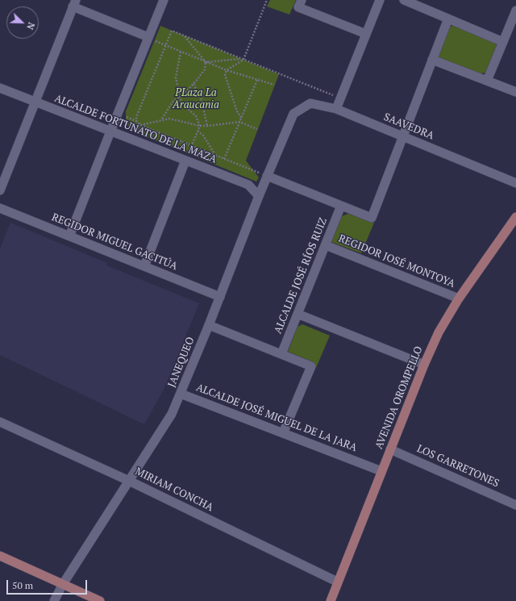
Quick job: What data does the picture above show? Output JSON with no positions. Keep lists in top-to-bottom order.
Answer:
{
  "streets": {
    "main road": ["AVENIDA OROMPELLO"],
    "street": [
      "SAAVEDRA",
      "ALCALDE FORTUNATO DE LA MAZA",
      "REGIDOR MIGUEL GACITÚA",
      "REGIDOR JOSÉ MONTOYA",
      "ALCALDE JOSÉ RÍOS RUIZ",
      "JANEQUEO",
      "ALCALDE JOSÉ MIGUEL DE LA JARA",
      "LOS GARRETONES",
      "MIRIAM CONCHA"
    ]
  },
  "crossings": [
    ["SAAVEDRA", "JANEQUEO"],
    ["ALCALDE FORTUNATO DE LA MAZA", "JANEQUEO"],
    ["REGIDOR MIGUEL GACITÚA", "JANEQUEO"],
    ["REGIDOR JOSÉ MONTOYA", "ALCALDE JOSÉ RÍOS RUIZ"],
    ["REGIDOR JOSÉ MONTOYA", "AVENIDA OROMPELLO"],
    ["JANEQUEO", "ALCALDE JOSÉ MIGUEL DE LA JARA"],
    ["JANEQUEO", "MIRIAM CONCHA"],
    ["AVENIDA OROMPELLO", "ALCALDE JOSÉ MIGUEL DE LA JARA"],
    ["AVENIDA OROMPELLO", "LOS GARRETONES"],
    ["AVENIDA OROMPELLO", "MIRIAM CONCHA"]
  ],
  "parks": ["PLaza La Araucania"],
  "scale_bar": "50 m",
  "north": "bottom right"
}
